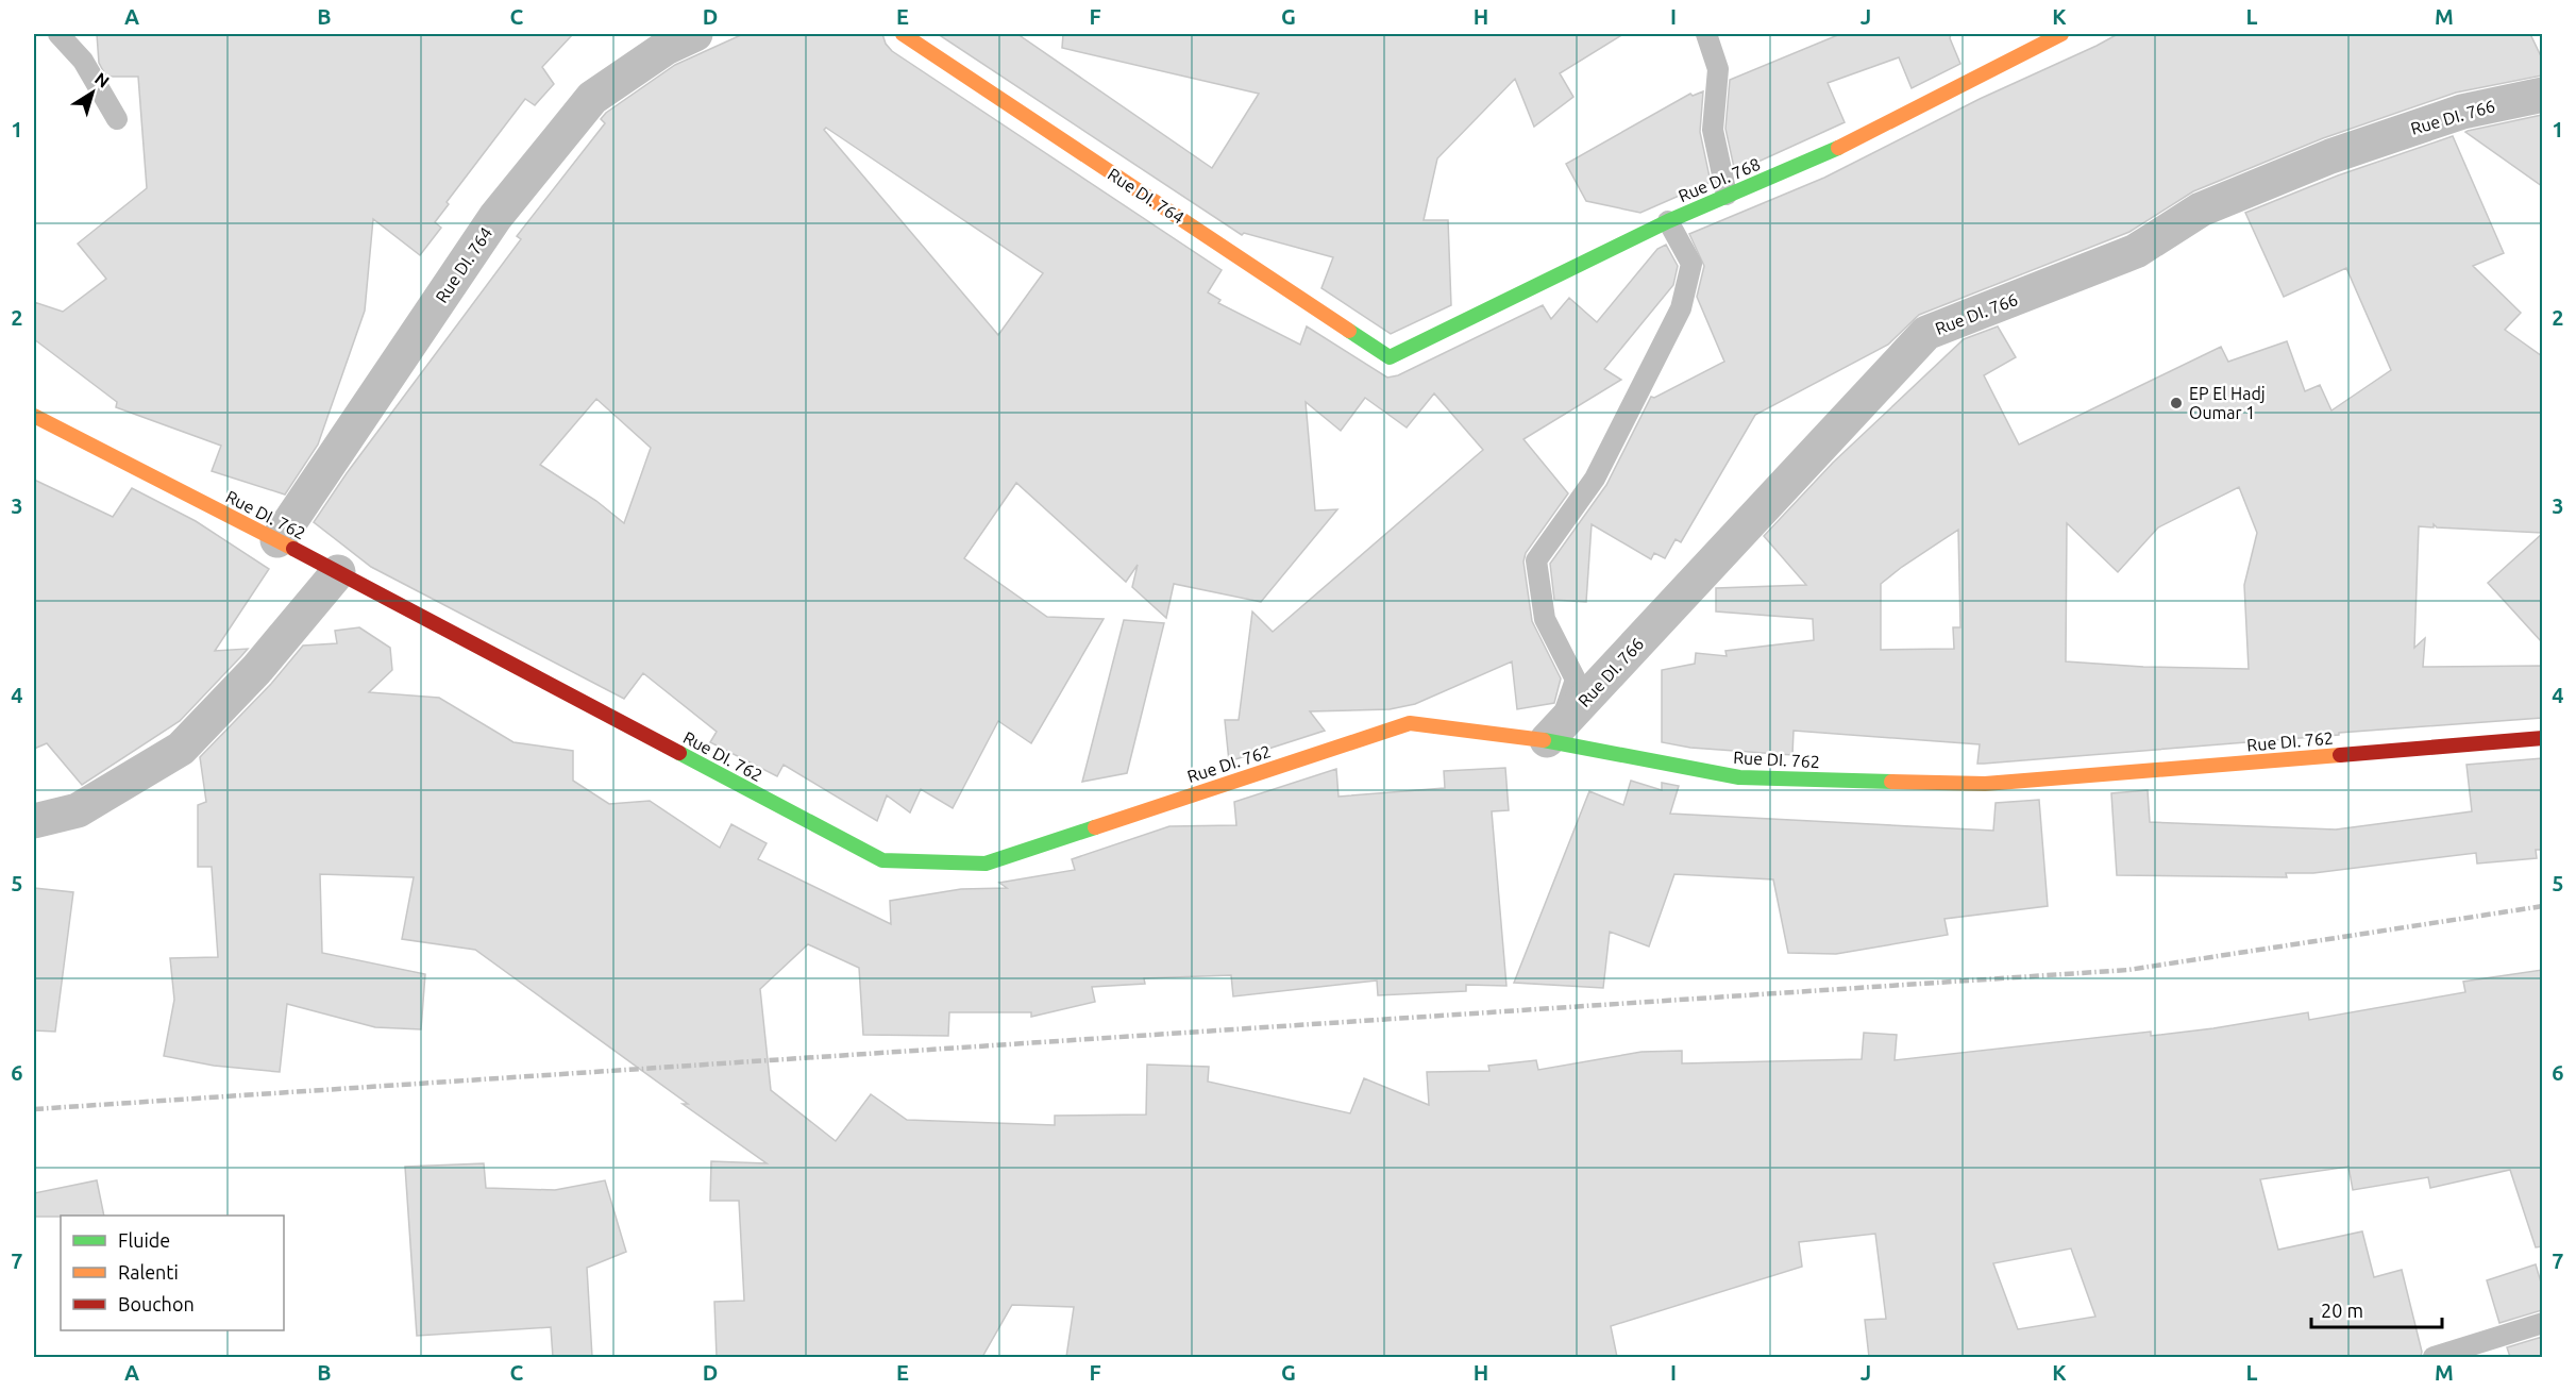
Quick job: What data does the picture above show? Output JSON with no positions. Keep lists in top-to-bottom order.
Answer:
{
  "streets": {
    "street": [
      "Rue DI. 766",
      "Rue DI. 768",
      "Rue DI. 764",
      "Rue DI. 762"
    ]
  },
  "crossings": [
    ["Rue DI. 766", "Rue DI. 762"],
    ["Rue DI. 768", "Rue DI. 764"],
    ["Rue DI. 764", "Rue DI. 762"]
  ],
  "places": ["EP El Hadj Oumar 1"],
  "legend": ["Fluide", "Ralenti", "Bouchon"],
  "scale_bar": "20 m",
  "north": "top right",
  "grid": {
    "columns": [
      "A",
      "B",
      "C",
      "D",
      "E",
      "F",
      "G",
      "H",
      "I",
      "J",
      "K",
      "L",
      "M"
    ],
    "rows": [
      "1",
      "2",
      "3",
      "4",
      "5",
      "6",
      "7"
    ]
  }
}
